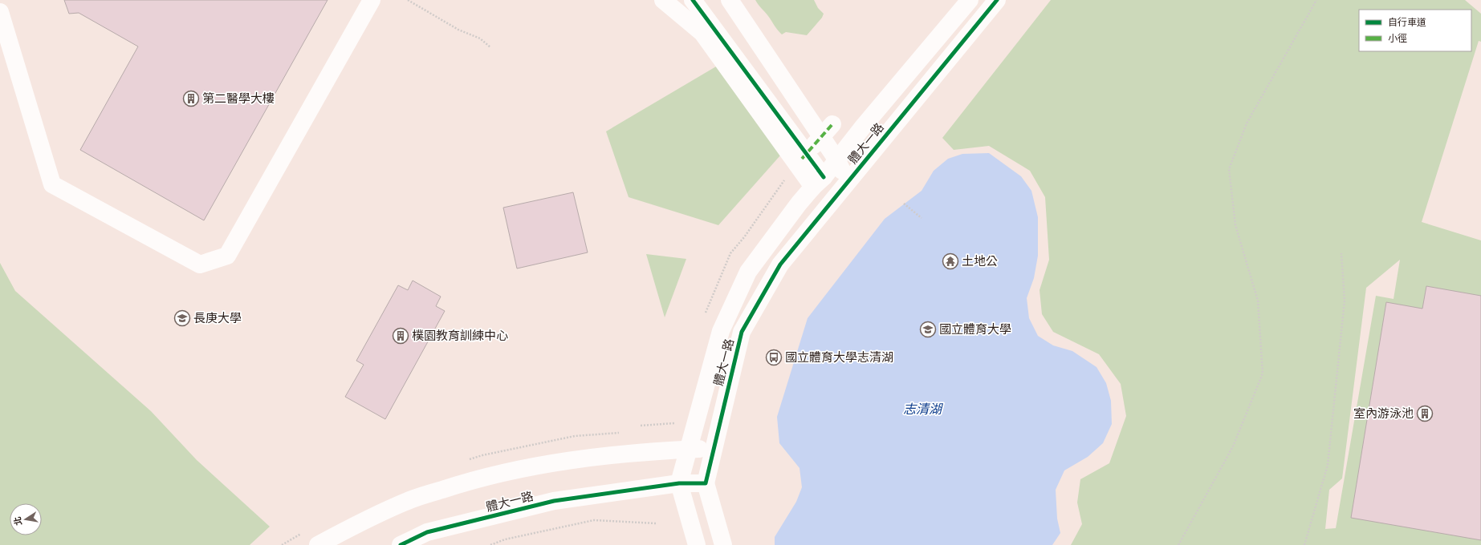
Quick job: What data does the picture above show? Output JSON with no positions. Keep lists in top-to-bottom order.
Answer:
{
  "streets": {
    "street": ["體大一路"]
  },
  "water": ["志清湖"],
  "places": {
    "building": ["第二醫學大樓", "樸園教育訓練中心", "室內游泳池"],
    "temple": ["土地公"],
    "school or university": ["長庚大學", "國立體育大學"],
    "bus stop": ["國立體育大學志清湖"]
  },
  "legend": ["自行車道", "小徑"],
  "north": "left"
}
